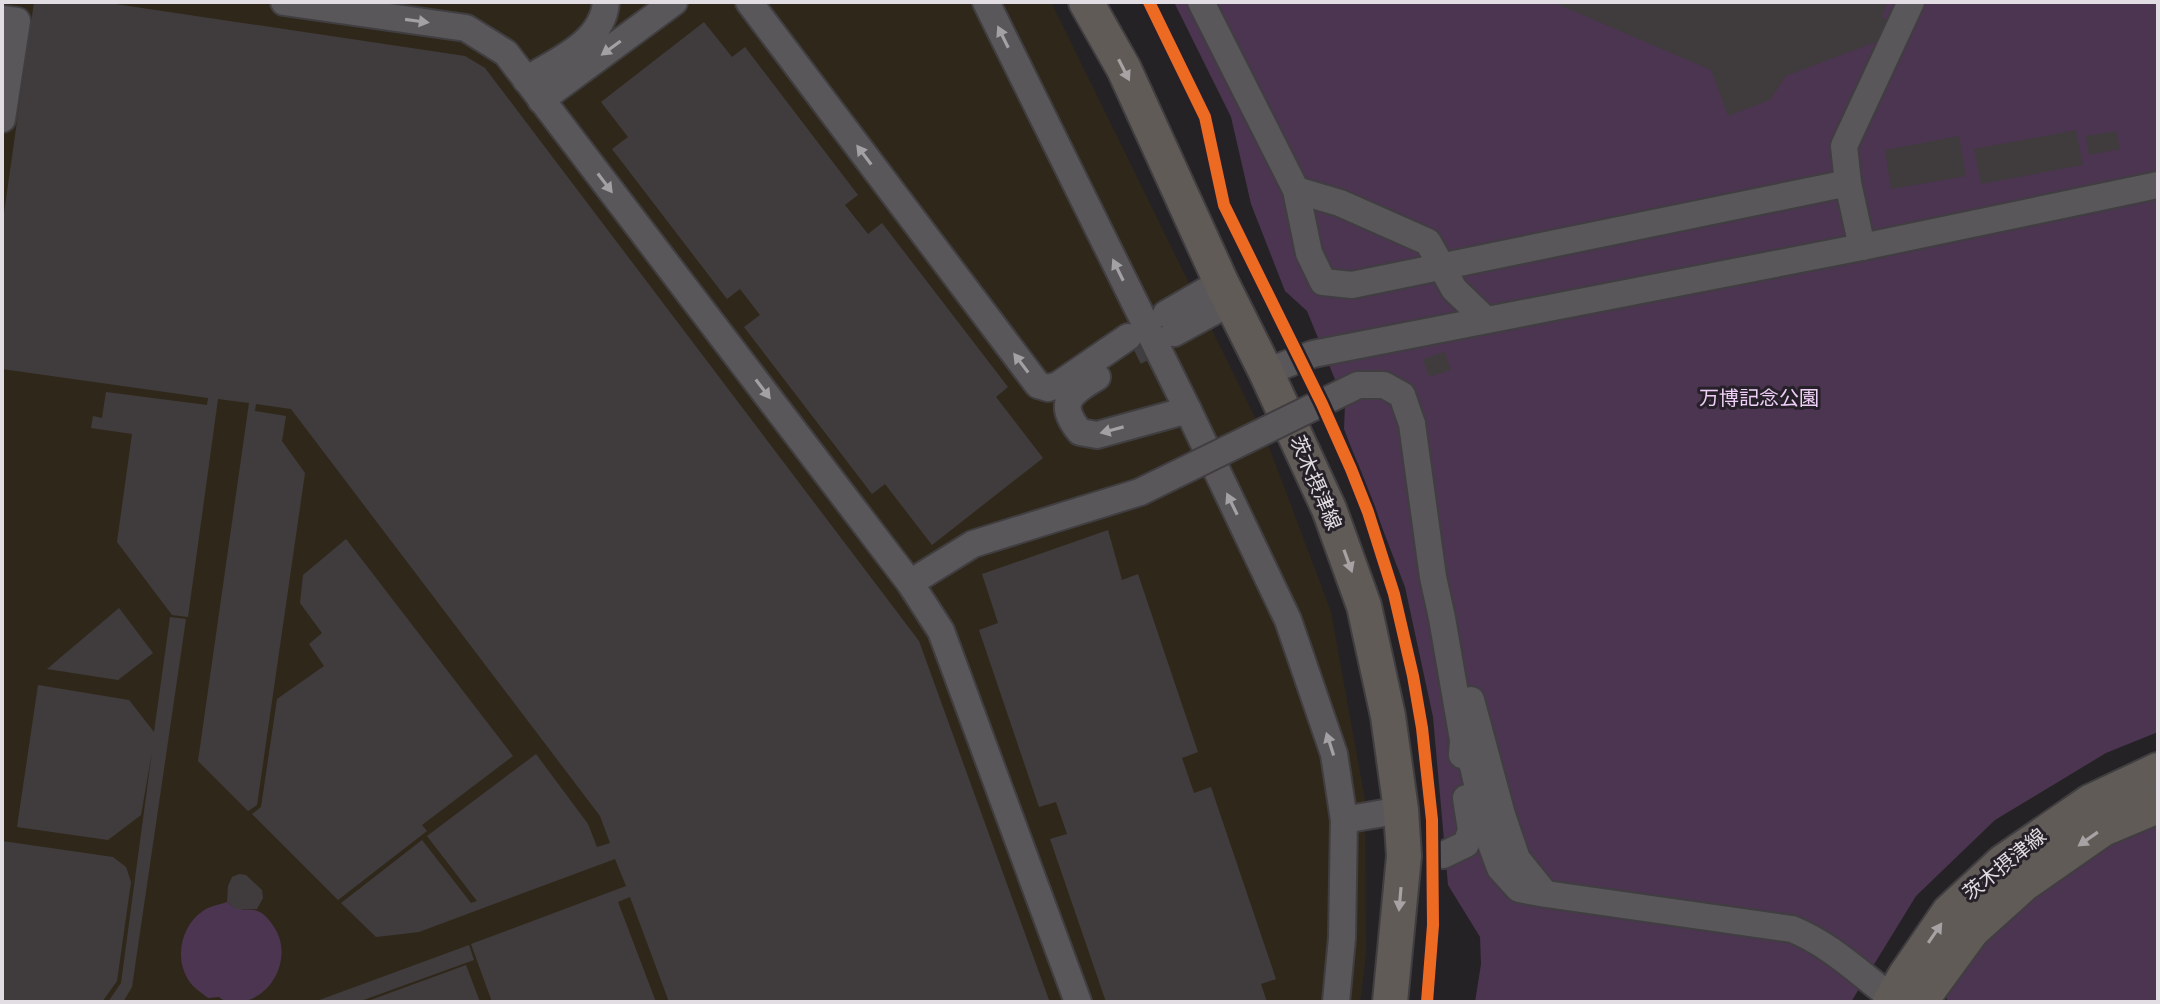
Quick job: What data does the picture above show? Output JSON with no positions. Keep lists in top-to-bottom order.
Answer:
{
  "streets": {
    "main road": ["茨木摂津線"]
  },
  "parks": ["万博記念公園"]
}
